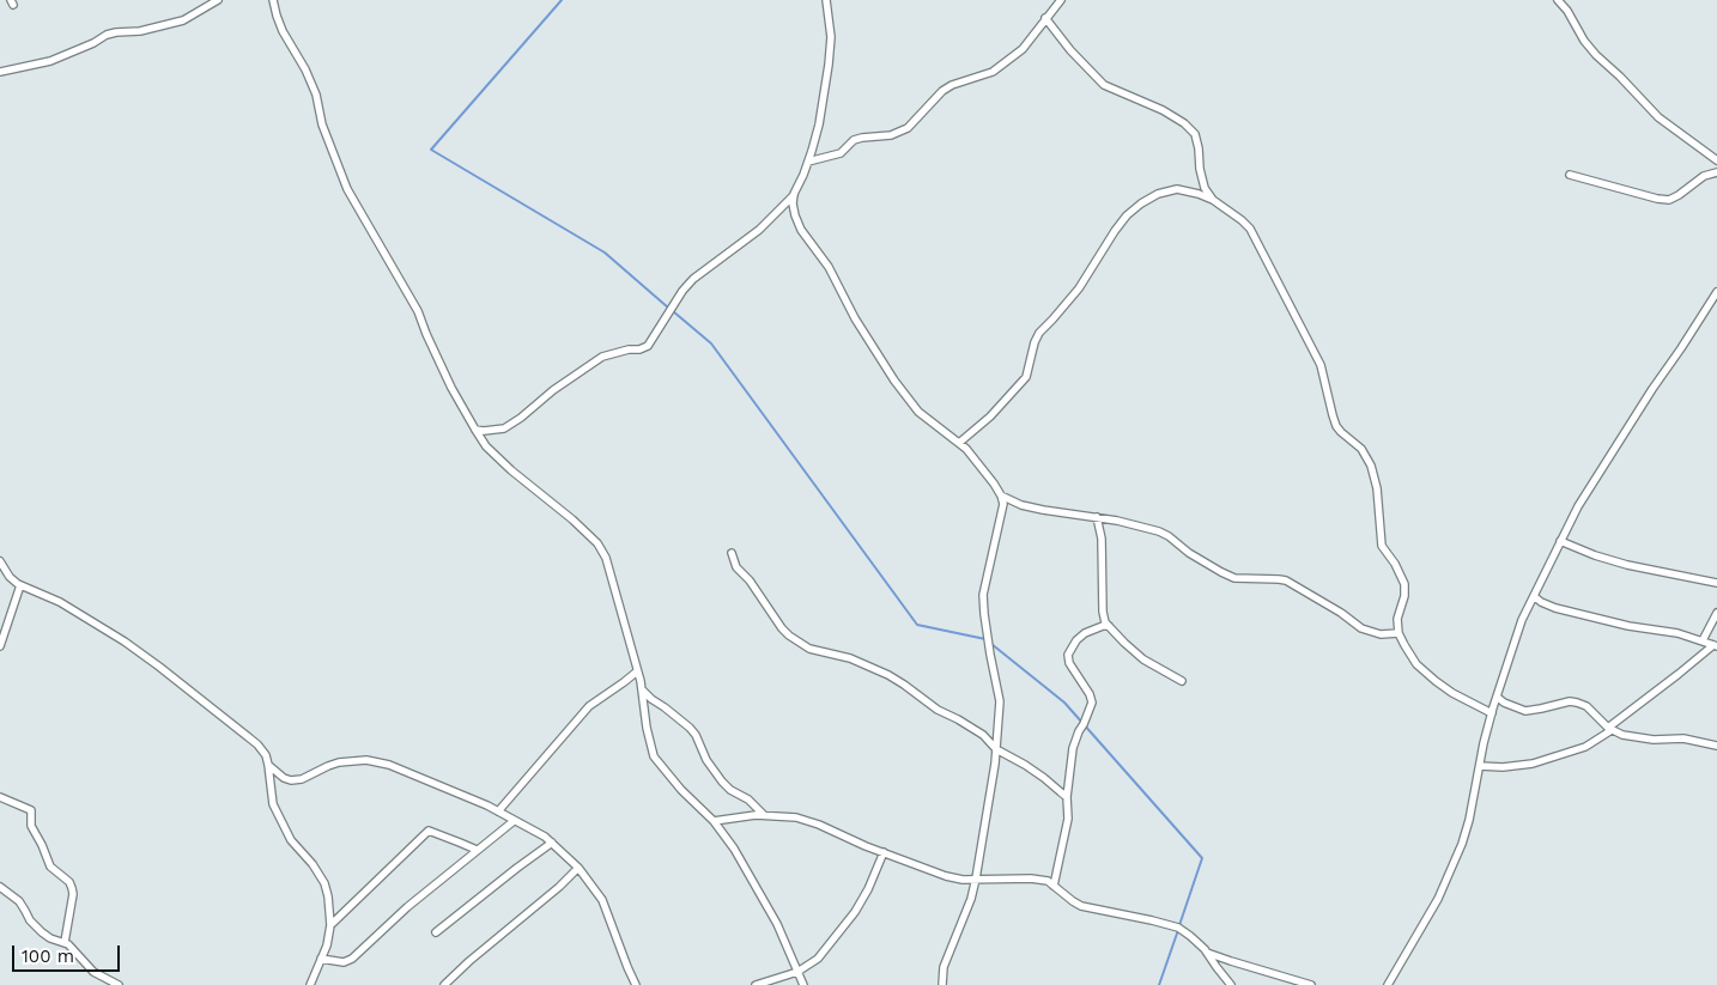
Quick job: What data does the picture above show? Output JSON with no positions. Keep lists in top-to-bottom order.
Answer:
{
  "scale_bar": "100 m"
}
